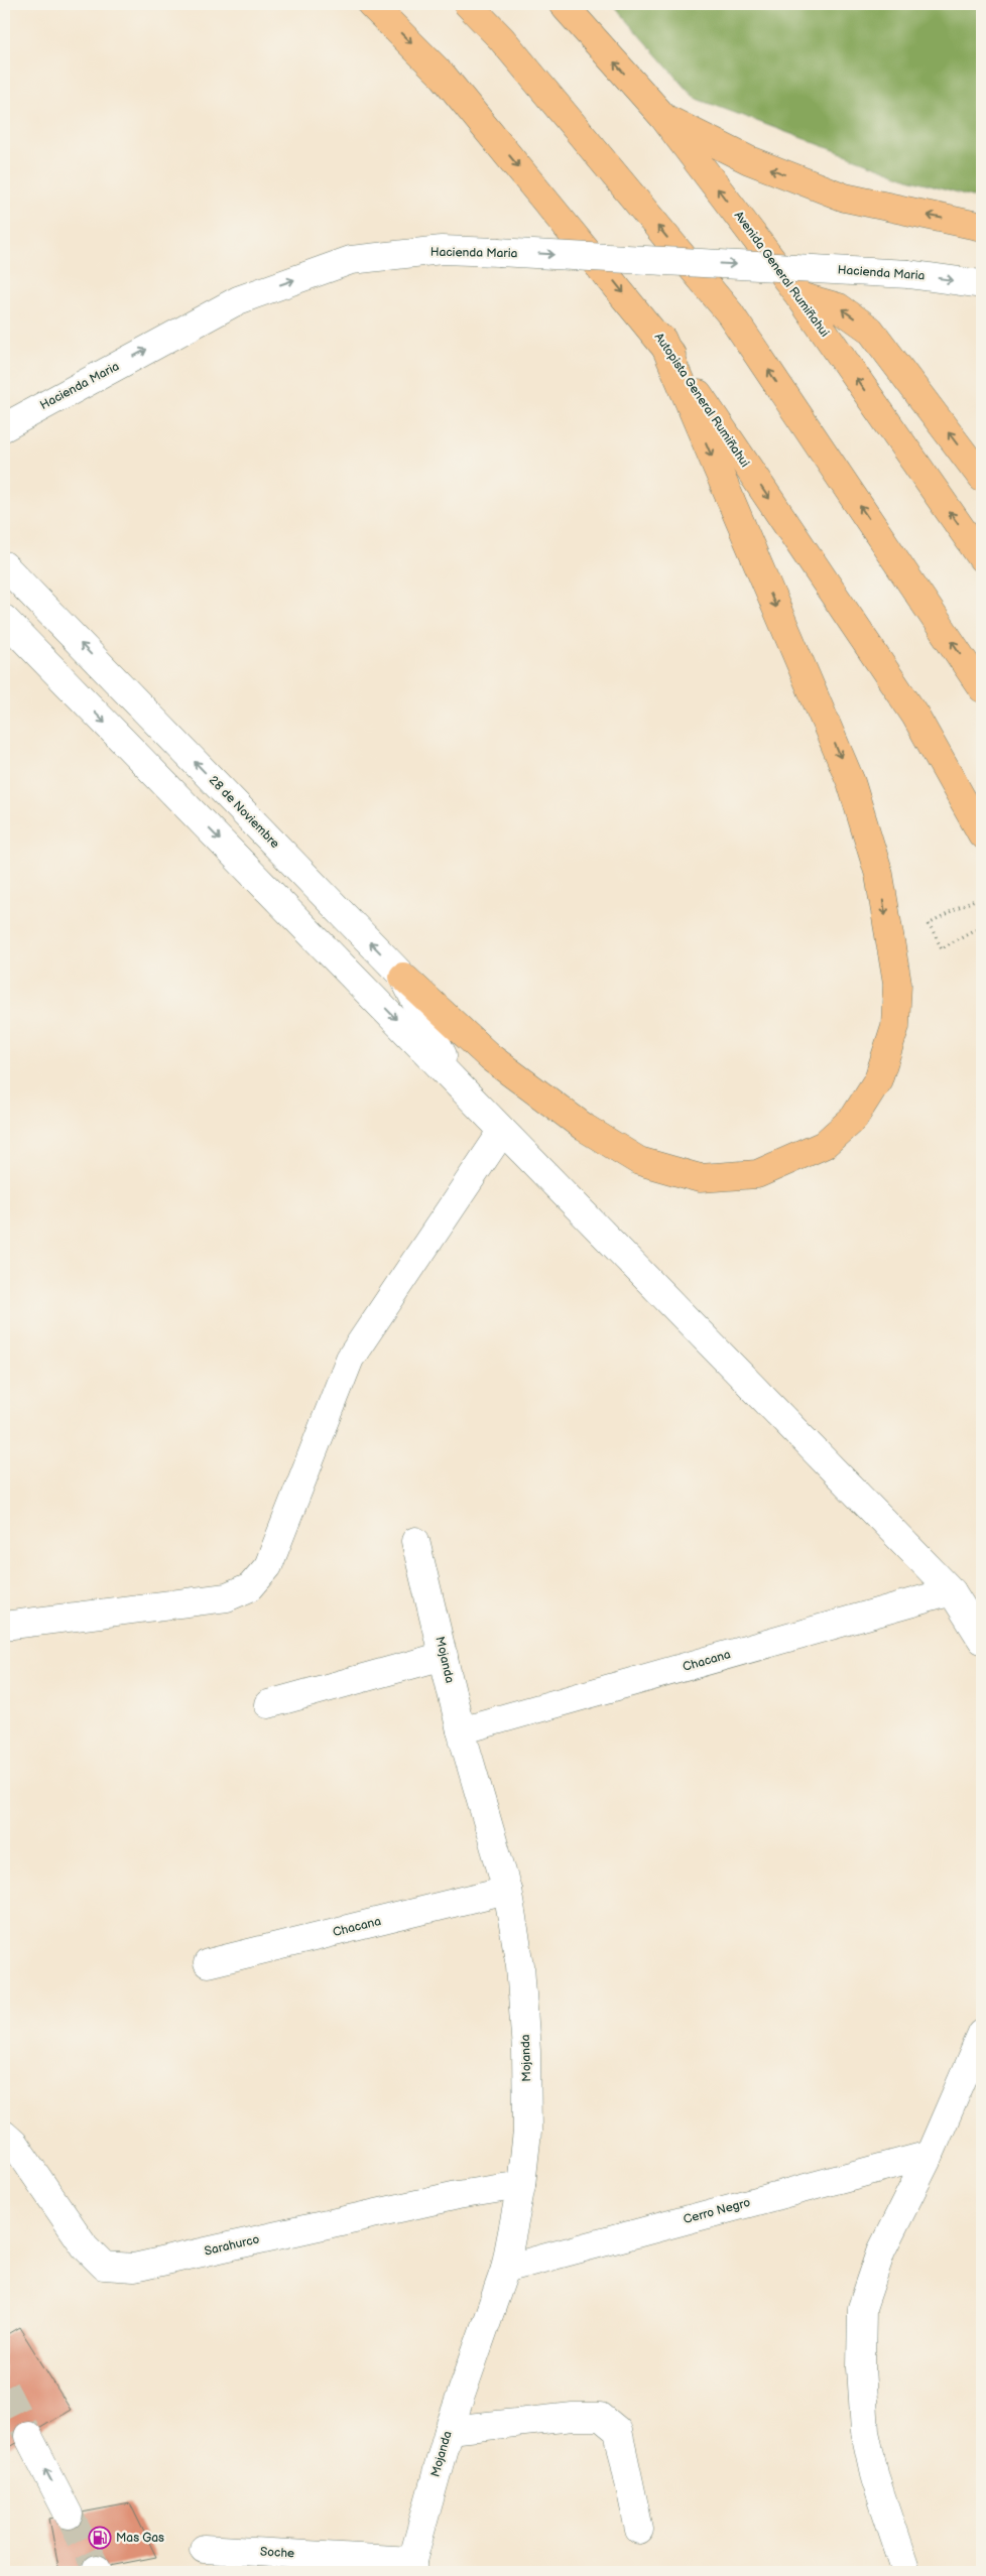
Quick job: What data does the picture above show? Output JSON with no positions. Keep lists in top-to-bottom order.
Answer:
{
  "streets": {
    "main road": ["Avenida General Rumiñahui", "Autopista General Rumiñahui"],
    "street": [
      "Hacienda Maria",
      "28 de Noviembre",
      "Mojanda",
      "Chacana",
      "Cerro Negro",
      "Sarahurco",
      "Soche"
    ]
  },
  "crossings": [
    ["Mojanda", "Chacana"],
    ["Mojanda", "Cerro Negro"],
    ["Mojanda", "Sarahurco"],
    ["Mojanda", "Soche"]
  ],
  "one_way": ["Hacienda Maria"],
  "places": {
    "fuel station": ["Mas Gas"]
  }
}
